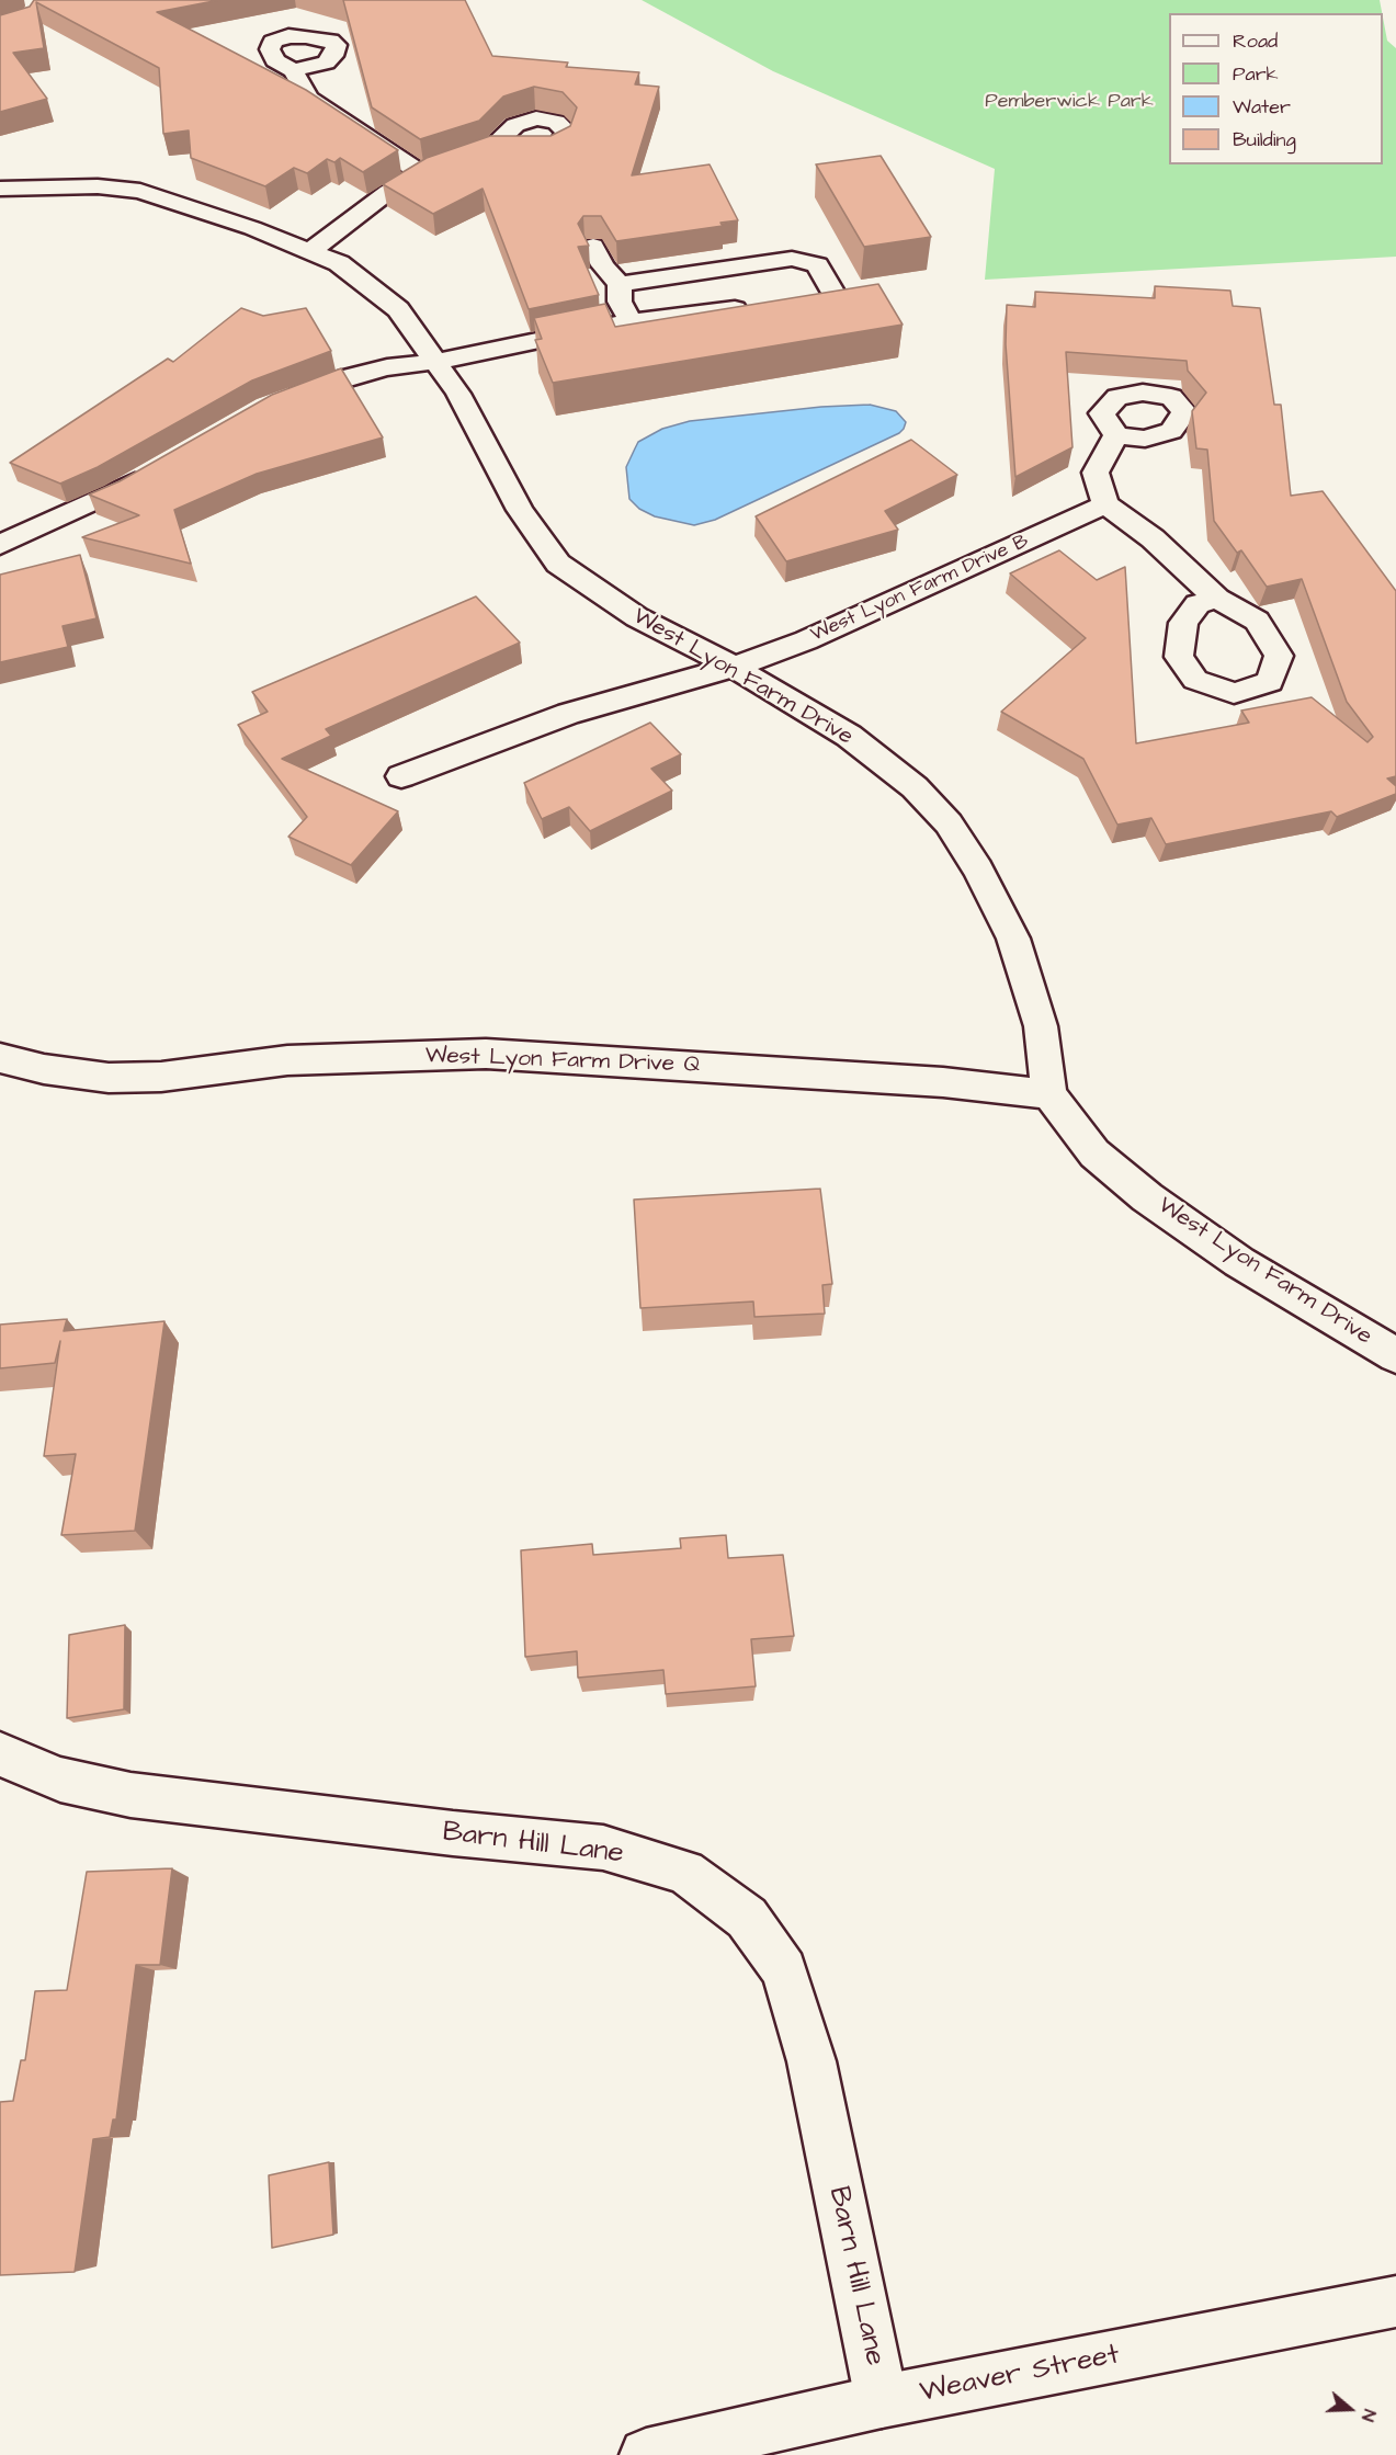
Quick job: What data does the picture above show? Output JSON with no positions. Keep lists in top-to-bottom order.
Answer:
{
  "streets": {
    "street": [
      "West Lyon Farm Drive B",
      "West Lyon Farm Drive",
      "West Lyon Farm Drive Q",
      "Barn Hill Lane",
      "Weaver Street"
    ]
  },
  "crossings": [
    ["West Lyon Farm Drive B", "West Lyon Farm Drive"],
    ["West Lyon Farm Drive", "West Lyon Farm Drive Q"],
    ["Barn Hill Lane", "Weaver Street"]
  ],
  "parks": ["Pemberwick Park"],
  "legend": [
    "Road",
    "Park",
    "Water",
    "Building"
  ],
  "north": "right"
}
